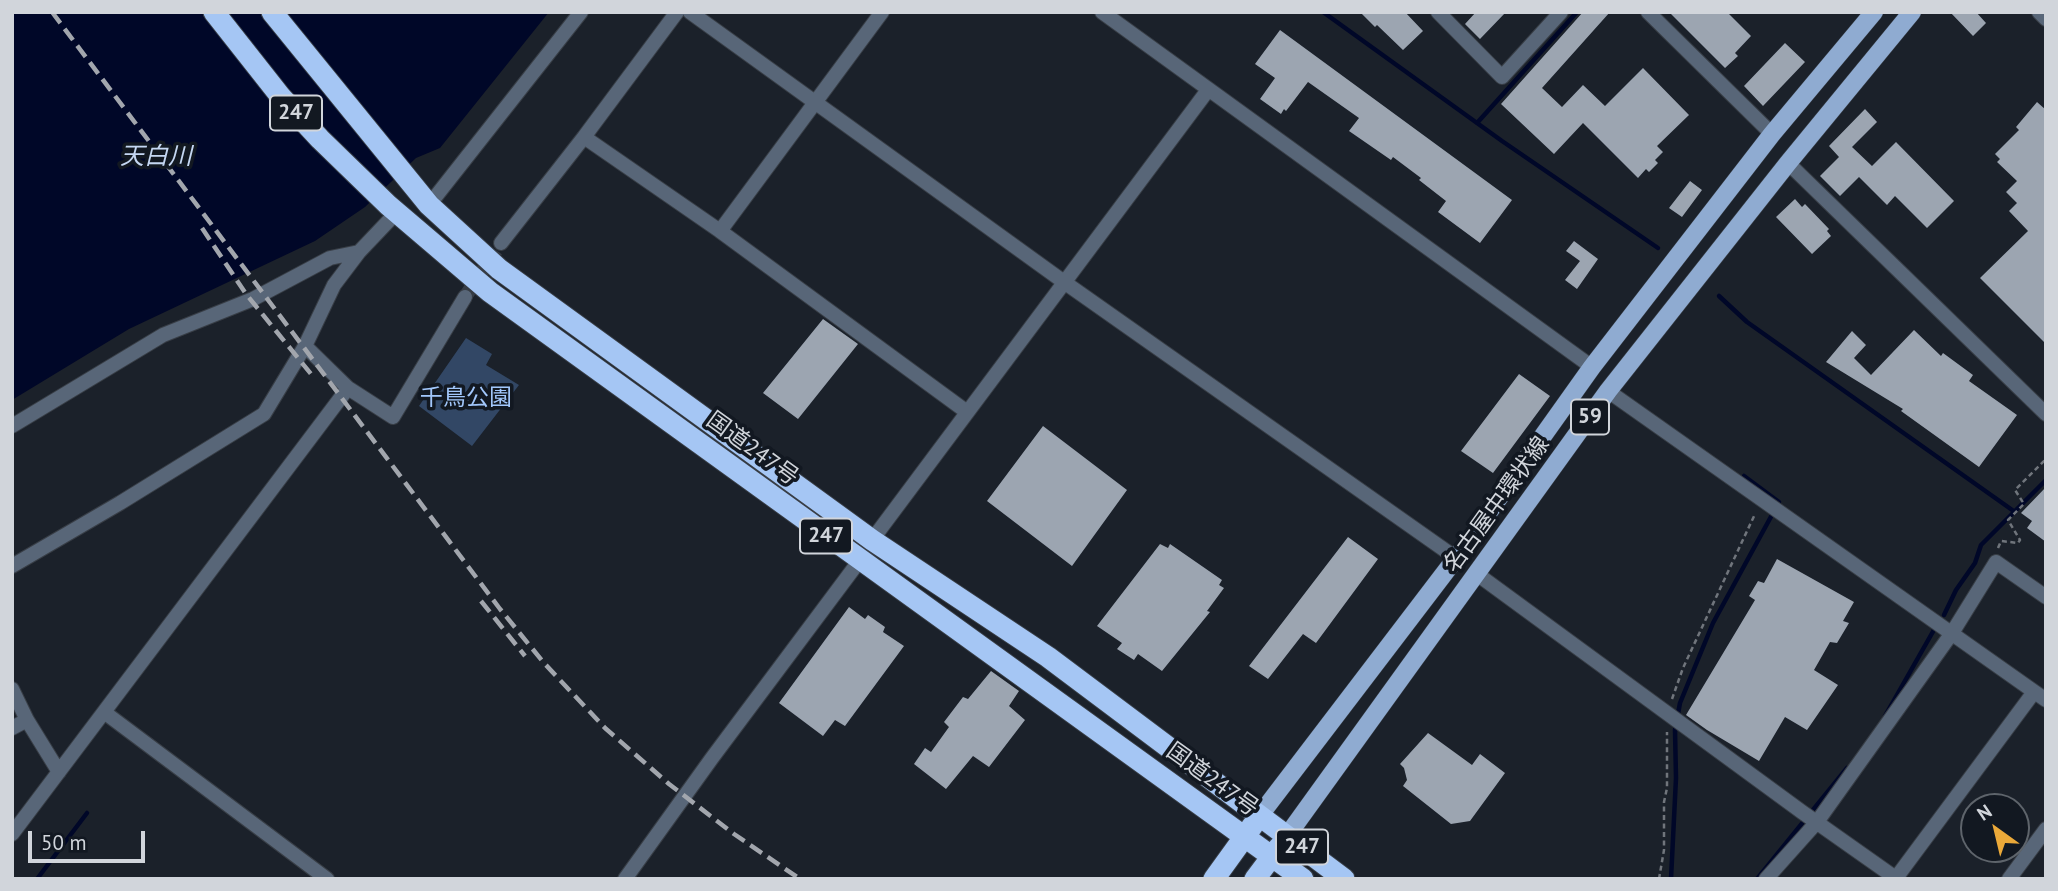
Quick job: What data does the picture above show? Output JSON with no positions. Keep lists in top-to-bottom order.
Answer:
{
  "streets": {
    "highway": ["247", "国道247号"],
    "main road": ["59", "名古屋中環状線"]
  },
  "crossings": [
    ["247", "国道247号"],
    ["247", "名古屋中環状線"],
    ["国道247号", "名古屋中環状線"]
  ],
  "water": ["天白川"],
  "parks": ["千鳥公園"],
  "scale_bar": "50 m",
  "north": "top left"
}
